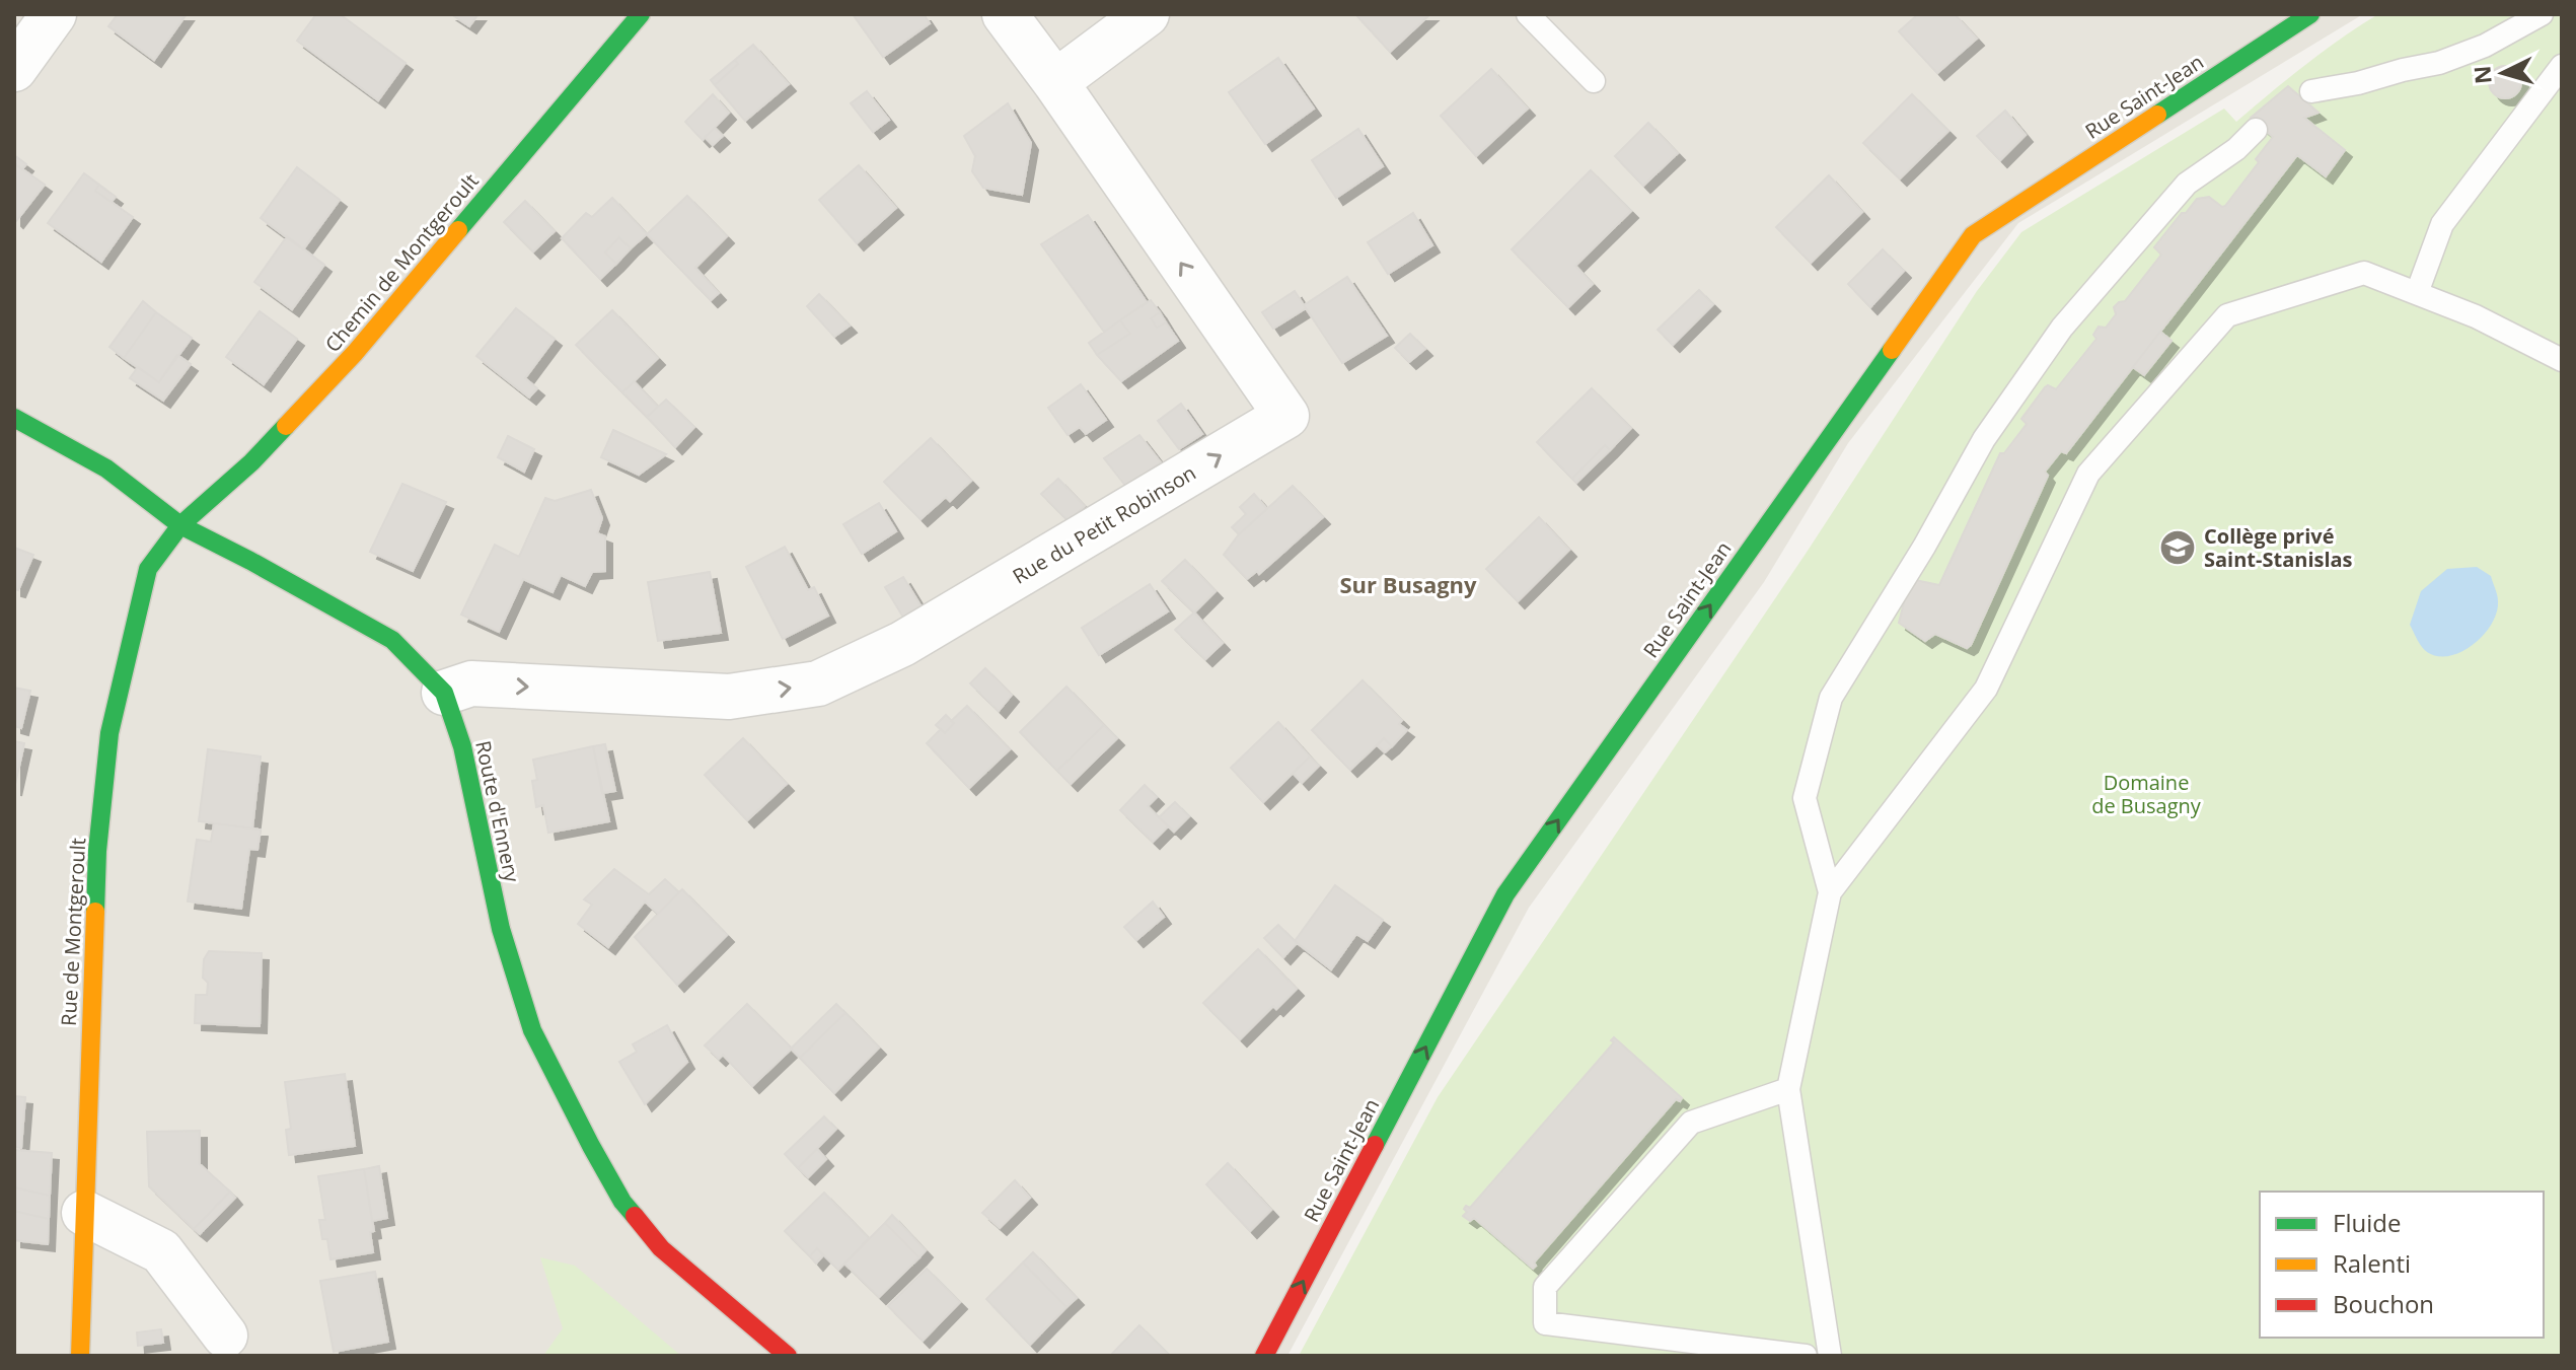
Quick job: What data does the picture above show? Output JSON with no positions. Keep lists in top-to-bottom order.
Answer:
{
  "streets": {
    "street": [
      "Rue Saint-Jean",
      "Chemin de Montgeroult",
      "Rue du Petit Robinson",
      "Route d'Ennery",
      "Rue de Montgeroult"
    ]
  },
  "crossings": [
    ["Chemin de Montgeroult", "Route d'Ennery"],
    ["Chemin de Montgeroult", "Rue de Montgeroult"],
    ["Rue du Petit Robinson", "Route d'Ennery"],
    ["Route d'Ennery", "Rue de Montgeroult"]
  ],
  "one_way": ["Rue Saint-Jean"],
  "districts": ["Sur Busagny"],
  "parks": ["Domaine de Busagny"],
  "places": {
    "school or university": ["Collège privé Saint-Stanislas"]
  },
  "legend": ["Fluide", "Ralenti", "Bouchon"],
  "north": "left"
}
